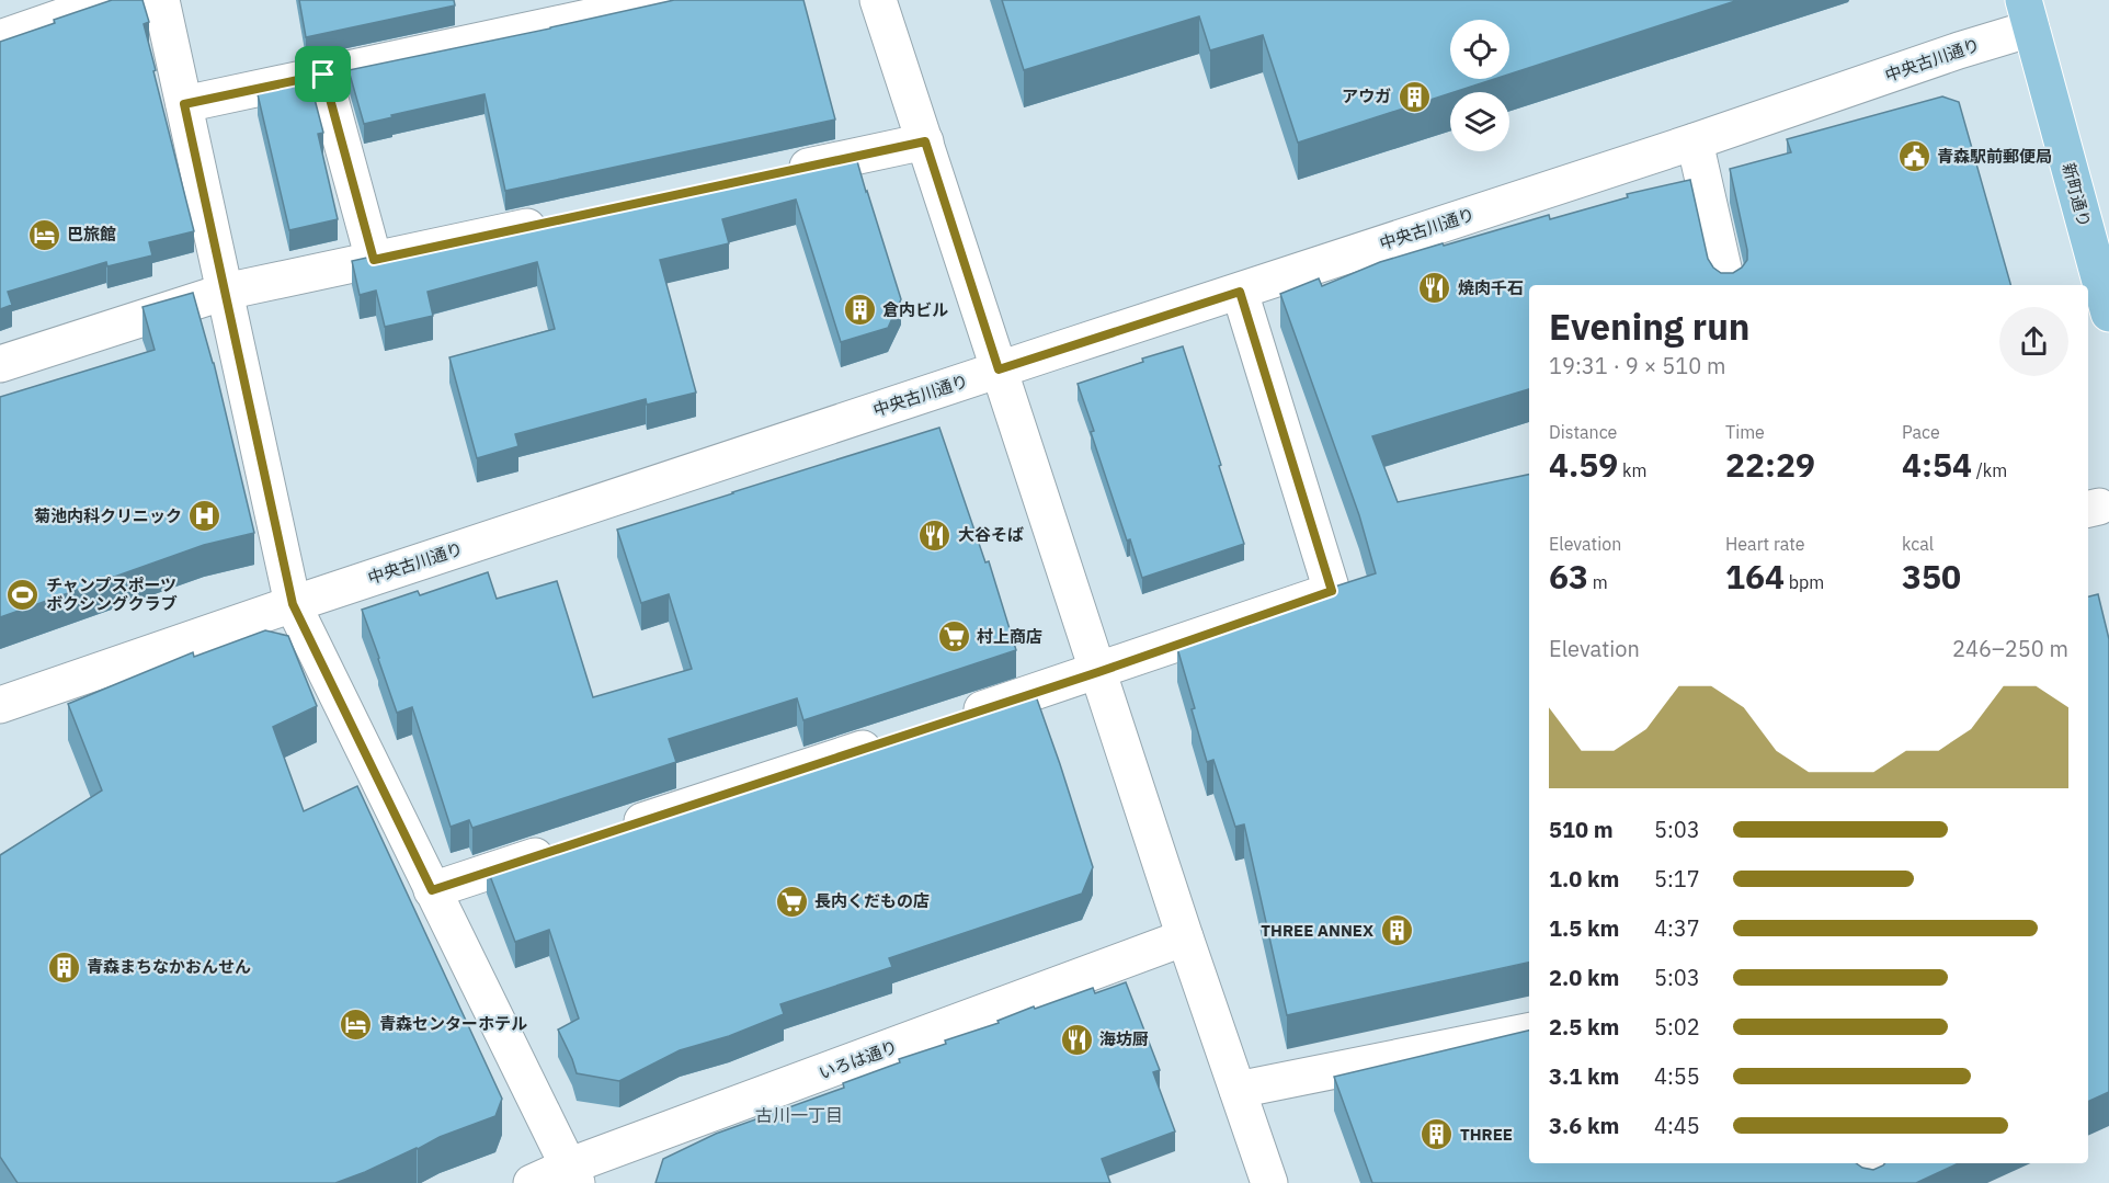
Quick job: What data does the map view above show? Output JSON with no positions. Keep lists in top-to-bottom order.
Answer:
{
  "streets": {
    "main road": ["新町通り"],
    "street": ["中央古川通り", "いろは通り"]
  },
  "crossings": [
    ["中央古川通り", "新町通り"]
  ],
  "districts": ["古川一丁目"],
  "places": {
    "building": [
      "アウガ",
      "倉内ビル",
      "THREE ANNEX",
      "青森まちなかおんせん",
      "THREE"
    ],
    "public building": ["青森駅前郵便局"],
    "hotel": ["巴旅館", "青森センターホテル"],
    "restaurant": ["焼肉千石", "大谷そば", "海坊厨"],
    "hospital": ["菊池内科クリニック"],
    "sports": ["チャンプスポーツ ボクシングクラブ"],
    "supermarket": ["村上商店", "長内くだもの店"]
  },
  "page": {
    "heading": ["Evening run", "19:31 · 9 × 510 m"],
    "stats": [
      ["Distance", "4.59 km"],
      ["Time", "22:29"],
      ["Pace", "4:54 /km"],
      ["Elevation", "63 m"],
      ["Heart rate", "164 bpm"],
      ["kcal", "350"]
    ],
    "chart": ["Elevation", "246–250 m"],
    "list": [
      {
        "name": "510 m",
        "note": "5:03"
      },
      {
        "name": "1.0 km",
        "note": "5:17"
      },
      {
        "name": "1.5 km",
        "note": "4:37"
      },
      {
        "name": "2.0 km",
        "note": "5:03"
      },
      {
        "name": "2.5 km",
        "note": "5:02"
      },
      {
        "name": "3.1 km",
        "note": "4:55"
      },
      {
        "name": "3.6 km",
        "note": "4:45"
      }
    ]
  }
}
